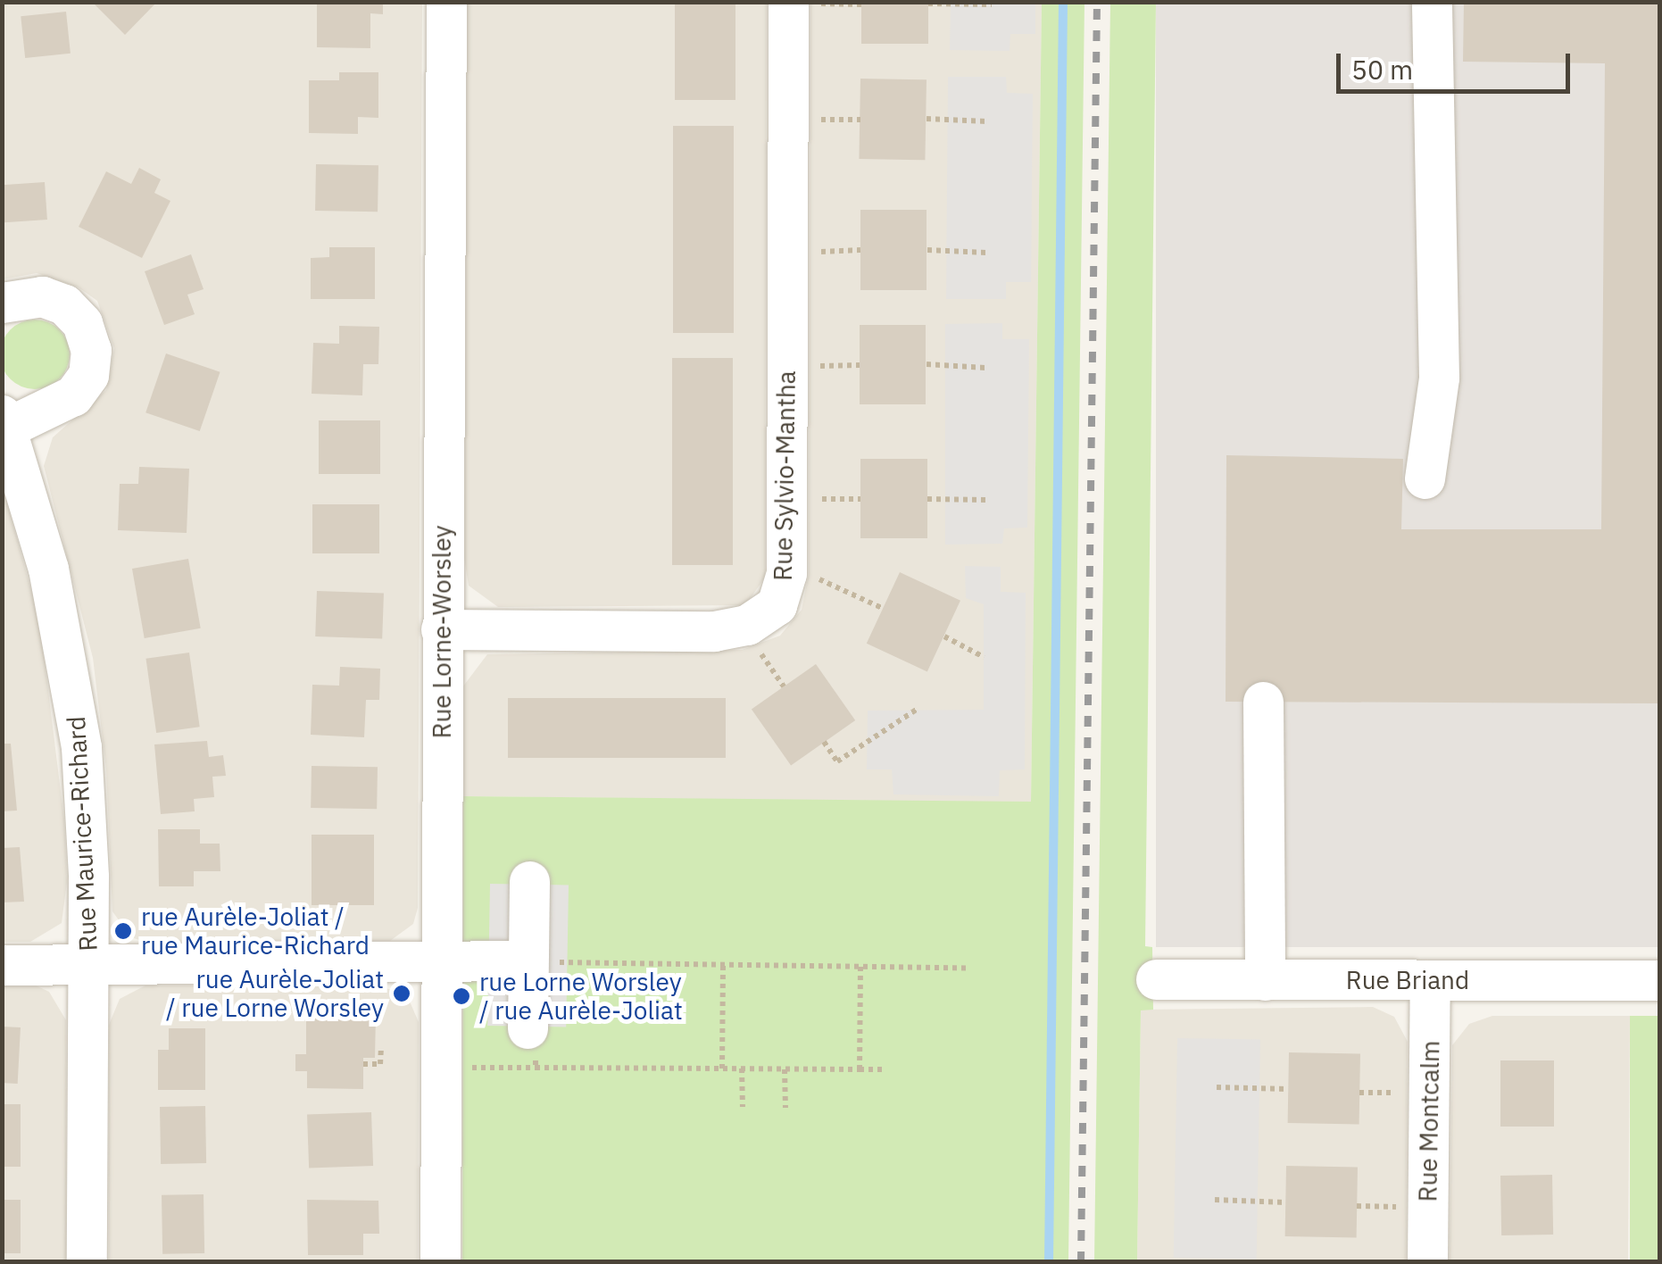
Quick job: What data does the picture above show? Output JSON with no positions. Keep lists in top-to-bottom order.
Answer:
{
  "streets": {
    "street": [
      "Rue Sylvio-Mantha",
      "Rue Lorne-Worsley",
      "Rue Maurice-Richard",
      "Rue Briand",
      "Rue Montcalm"
    ]
  },
  "crossings": [
    ["Rue Sylvio-Mantha", "Rue Lorne-Worsley"],
    ["Rue Briand", "Rue Montcalm"]
  ],
  "places": ["rue Aurèle-Joliat / rue Maurice-Richard", "rue Aurèle-Joliat / rue Lorne Worsley", "rue Lorne Worsley / rue Aurèle-Joliat"],
  "scale_bar": "50 m"
}
